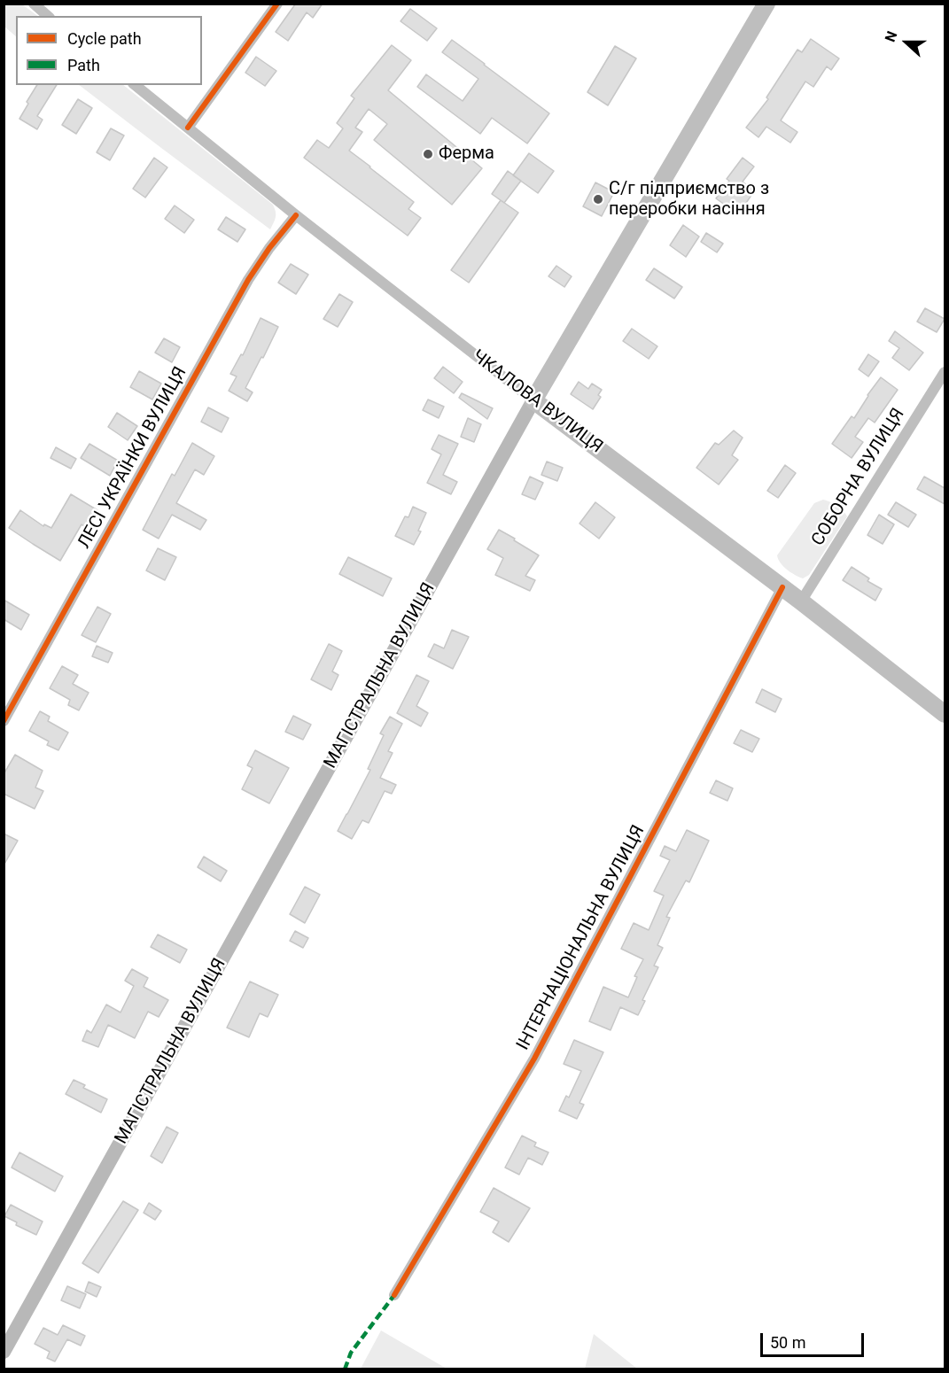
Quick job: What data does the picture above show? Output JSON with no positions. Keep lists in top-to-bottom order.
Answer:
{
  "streets": {
    "main road": ["ЧКАЛОВА ВУЛИЦЯ", "МАГІСТРАЛЬНА ВУЛИЦЯ"],
    "street": ["ЛЕСІ УКРАЇНКИ ВУЛИЦЯ", "СОБОРНА ВУЛИЦЯ", "ІНТЕРНАЦІОНАЛЬНА ВУЛИЦЯ"]
  },
  "crossings": [
    ["ЧКАЛОВА ВУЛИЦЯ", "ЛЕСІ УКРАЇНКИ ВУЛИЦЯ"],
    ["ЧКАЛОВА ВУЛИЦЯ", "СОБОРНА ВУЛИЦЯ"],
    ["ЧКАЛОВА ВУЛИЦЯ", "МАГІСТРАЛЬНА ВУЛИЦЯ"],
    ["ЧКАЛОВА ВУЛИЦЯ", "ІНТЕРНАЦІОНАЛЬНА ВУЛИЦЯ"]
  ],
  "places": ["Ферма", "С/г підприємство з переробки насіння"],
  "legend": ["Cycle path", "Path"],
  "scale_bar": "50 m",
  "north": "left"
}
